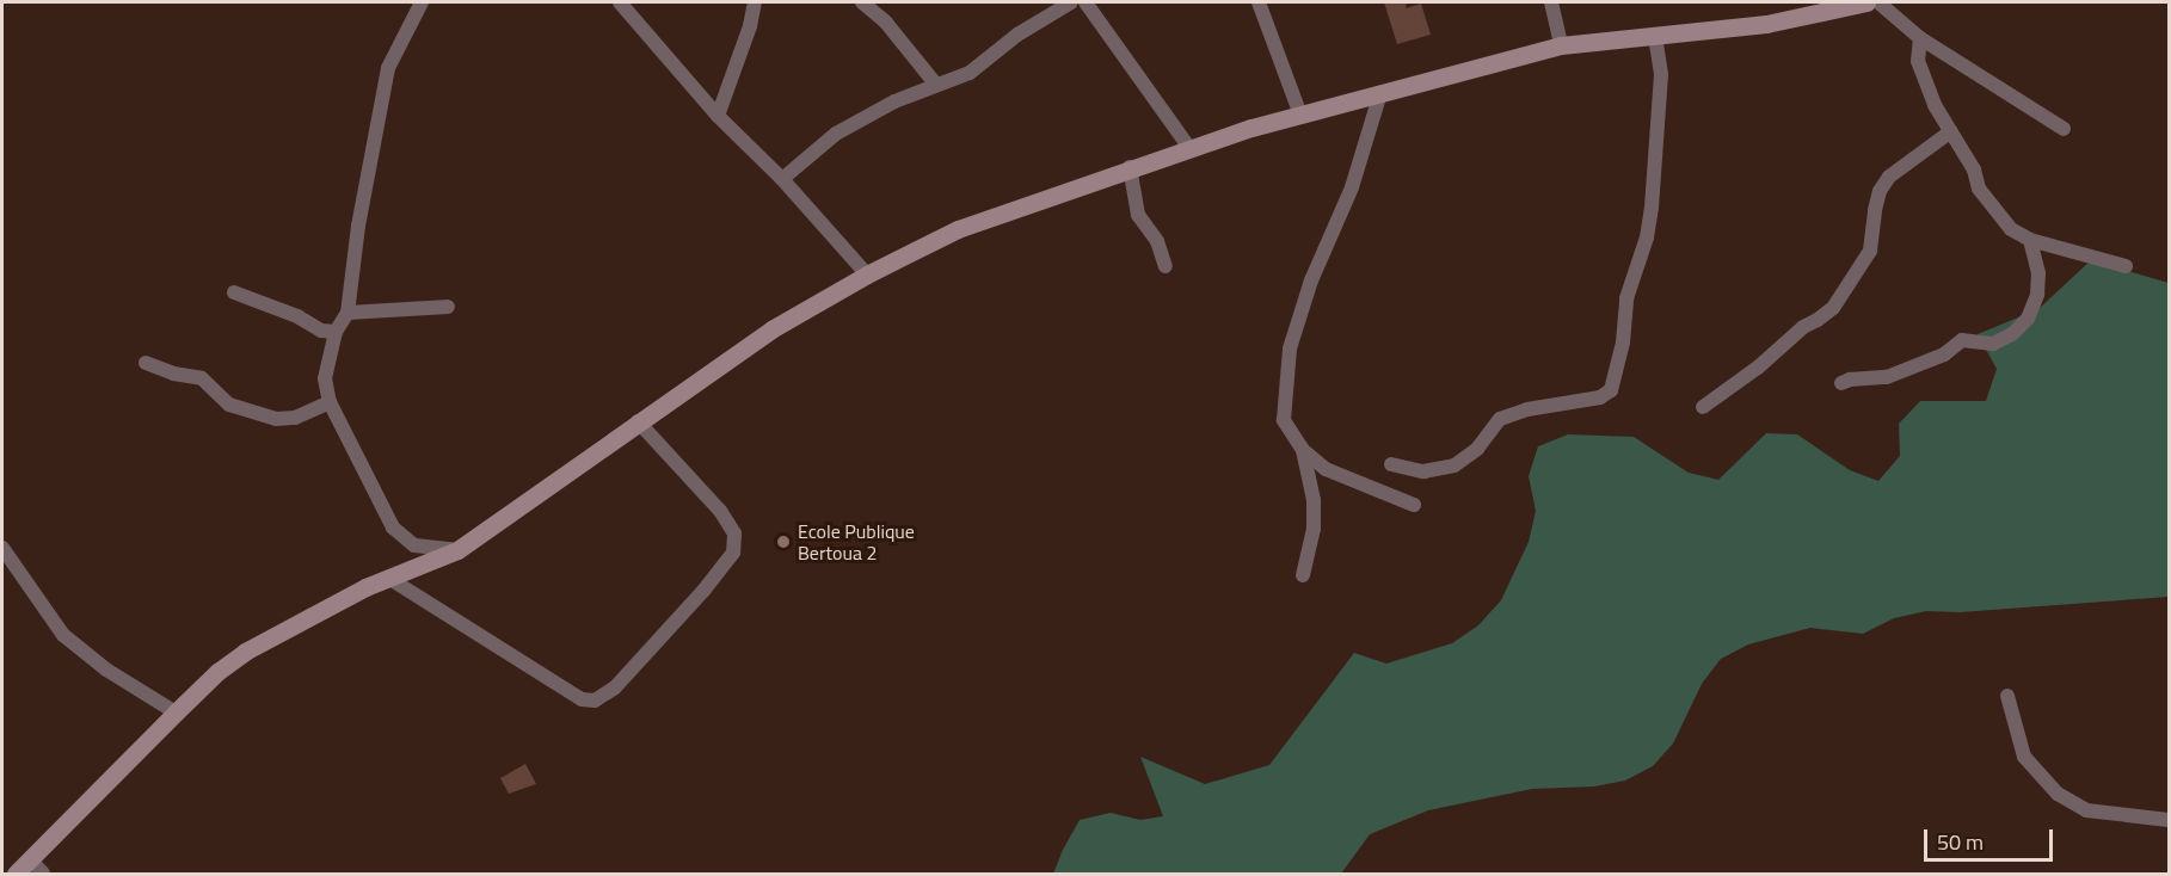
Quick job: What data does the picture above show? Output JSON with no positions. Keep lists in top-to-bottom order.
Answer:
{
  "places": ["Ecole Publique Bertoua 2"],
  "scale_bar": "50 m"
}
